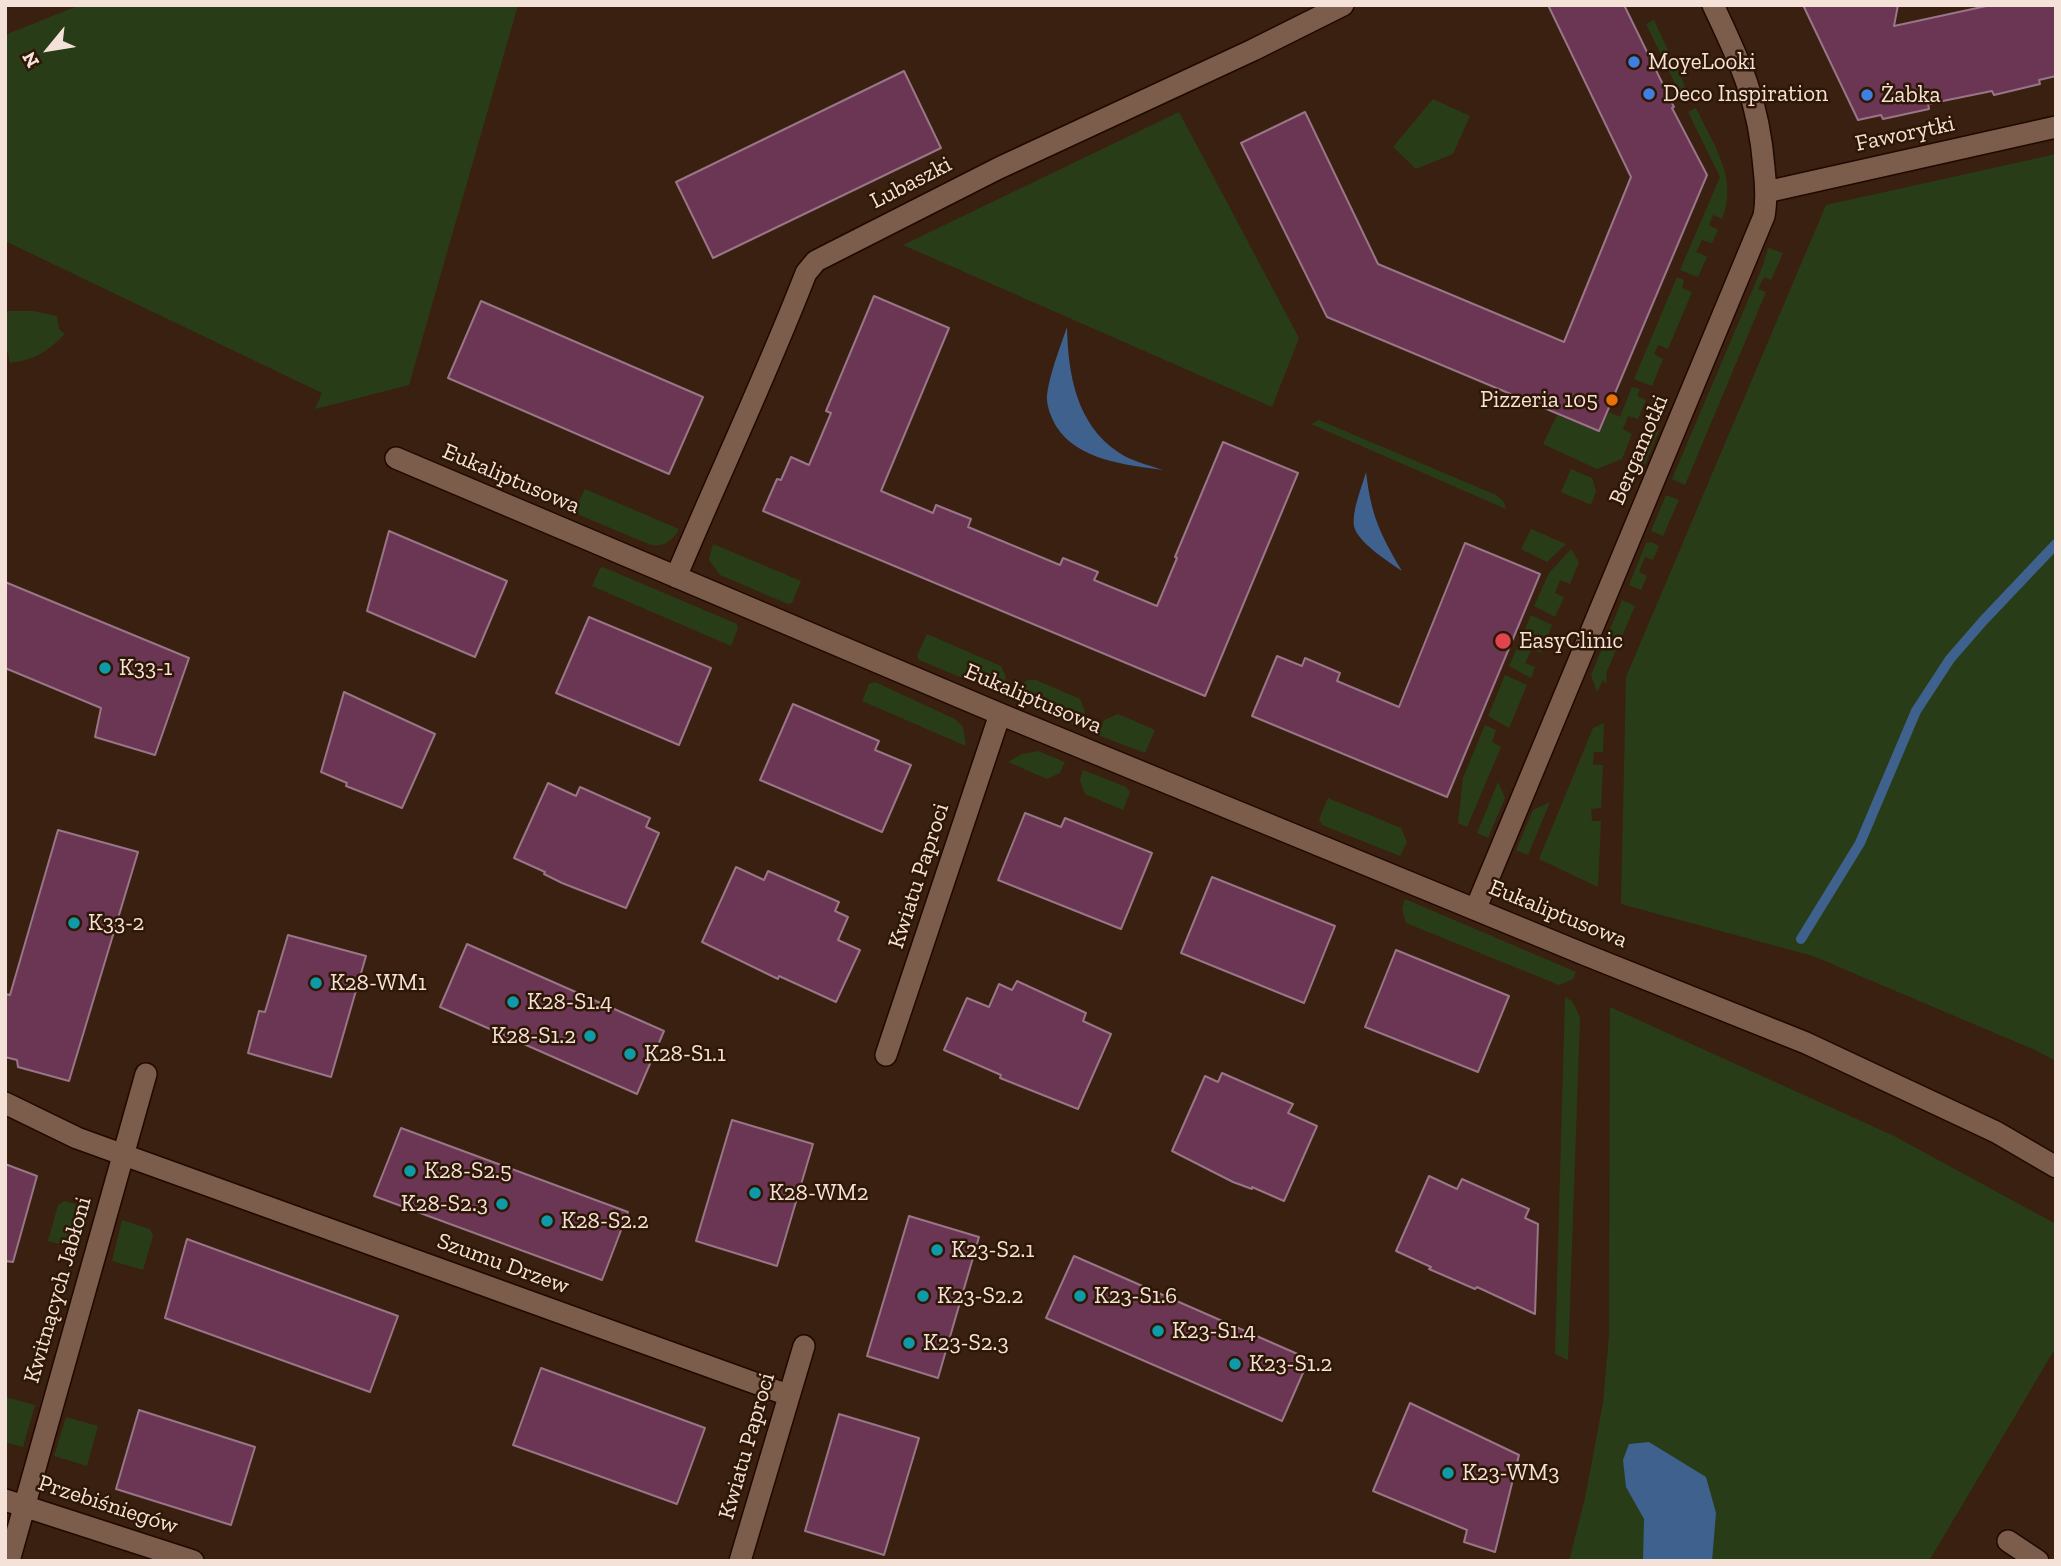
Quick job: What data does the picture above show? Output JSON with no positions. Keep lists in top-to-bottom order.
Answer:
{
  "streets": {
    "street": [
      "Faworytki",
      "Lubaszki",
      "Bergamotki",
      "Eukaliptusowa",
      "Kwiatu Paproci",
      "Szumu Drzew",
      "Kwitnących Jabłoni",
      "Przebiśniegów"
    ]
  },
  "crossings": [
    ["Faworytki", "Bergamotki"],
    ["Lubaszki", "Eukaliptusowa"],
    ["Bergamotki", "Eukaliptusowa"],
    ["Eukaliptusowa", "Kwiatu Paproci"],
    ["Kwiatu Paproci", "Szumu Drzew"],
    ["Szumu Drzew", "Kwitnących Jabłoni"],
    ["Kwitnących Jabłoni", "Przebiśniegów"]
  ],
  "places": [
    "MoyeLooki",
    "Deco Inspiration",
    "Żabka",
    "Pizzeria 105",
    "EasyClinic",
    "K33-1",
    "K33-2",
    "K28-WM1",
    "K28-S1.4",
    "K28-S1.2",
    "K28-S1.1",
    "K28-S2.5",
    "K28-WM2",
    "K28-S2.3",
    "K28-S2.2",
    "K23-S2.1",
    "K23-S2.2",
    "K23-S1.6",
    "K23-S1.4",
    "K23-S2.3",
    "K23-S1.2",
    "K23-WM3"
  ],
  "north": "bottom left"
}
